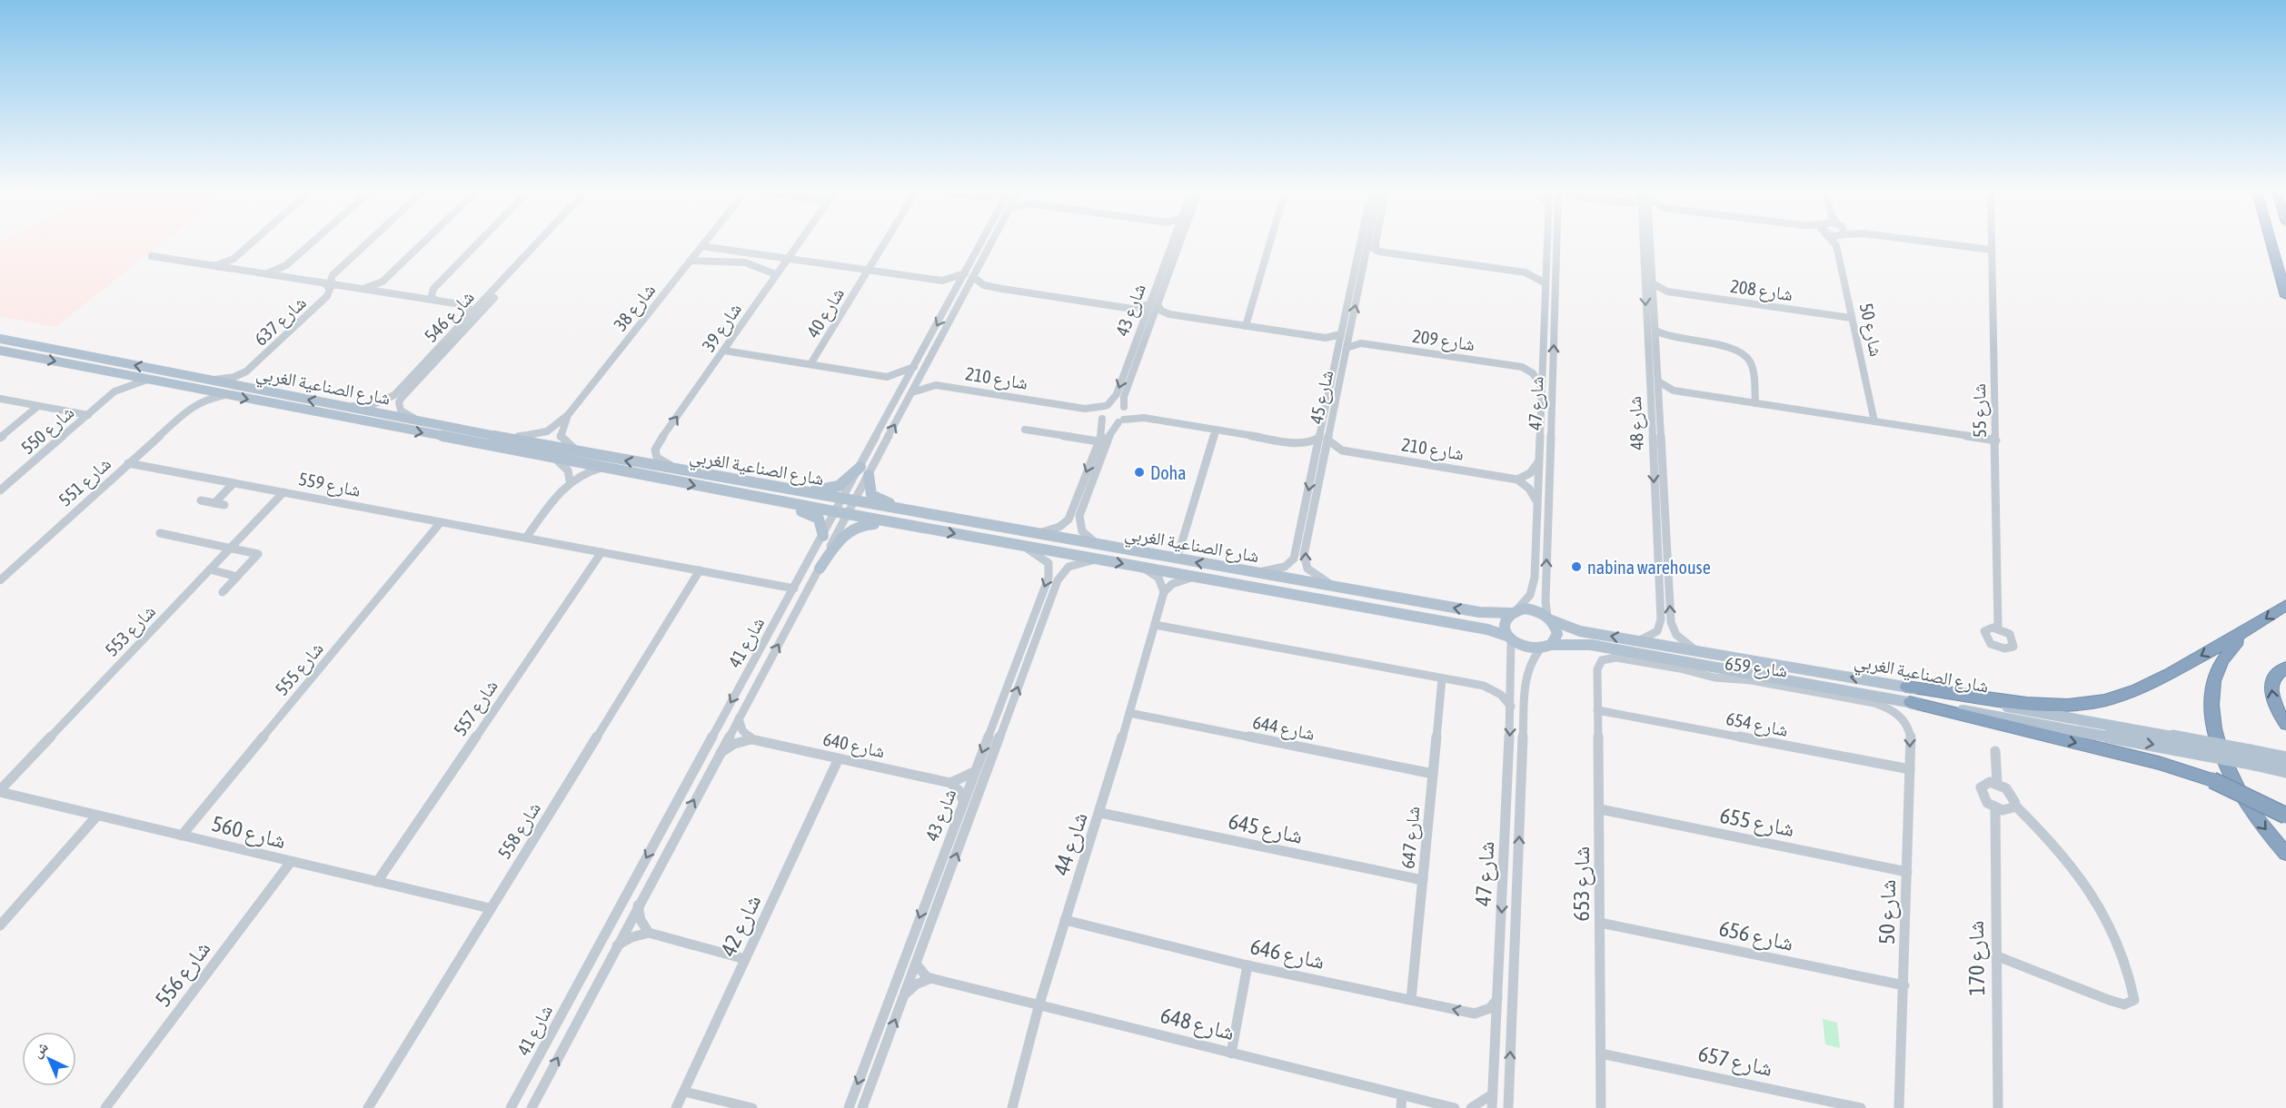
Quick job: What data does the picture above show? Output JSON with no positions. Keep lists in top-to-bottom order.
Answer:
{
  "streets": {
    "main road": ["شارع الصناعية الغربي"],
    "street": [
      "شارع 208",
      "شارع 38",
      "شارع 43",
      "شارع 40",
      "شارع 546",
      "شارع 637",
      "شارع 39",
      "شارع 50",
      "شارع 209",
      "شارع 210",
      "شارع 45",
      "شارع 47",
      "شارع 55",
      "شارع 48",
      "شارع 550",
      "شارع 551",
      "شارع 559",
      "شارع 553",
      "شارع 41",
      "شارع 659",
      "شارع 555",
      "شارع 557",
      "شارع 654",
      "شارع 644",
      "شارع 640",
      "شارع 655",
      "شارع 645",
      "شارع 558",
      "شارع 560",
      "شارع 647",
      "شارع 44",
      "شارع 653",
      "شارع 42",
      "شارع 656",
      "شارع 646",
      "شارع 170",
      "شارع 556",
      "شارع 648",
      "شارع 657"
    ]
  },
  "crossings": [
    ["شارع 208", "شارع 50"],
    ["شارع 208", "شارع 48"],
    ["شارع 38", "شارع الصناعية الغربي"],
    ["شارع 43", "شارع 210"],
    ["شارع 43", "شارع الصناعية الغربي"],
    ["شارع 546", "شارع الصناعية الغربي"],
    ["شارع 637", "شارع الصناعية الغربي"],
    ["شارع 39", "شارع الصناعية الغربي"],
    ["شارع 50", "شارع 48"],
    ["شارع 50", "شارع 659"],
    ["شارع 50", "شارع 654"],
    ["شارع 50", "شارع 655"],
    ["شارع 50", "شارع 656"],
    ["شارع 209", "شارع 45"],
    ["شارع 210", "شارع 45"],
    ["شارع 210", "شارع 41"],
    ["شارع الصناعية الغربي", "شارع 45"],
    ["شارع الصناعية الغربي", "شارع 47"],
    ["شارع الصناعية الغربي", "شارع 48"],
    ["شارع الصناعية الغربي", "شارع 550"],
    ["شارع الصناعية الغربي", "شارع 551"],
    ["شارع الصناعية الغربي", "شارع 41"],
    ["شارع 47", "شارع 646"],
    ["شارع 55", "شارع 48"],
    ["شارع 551", "شارع 559"],
    ["شارع 559", "شارع 553"],
    ["شارع 559", "شارع 41"],
    ["شارع 559", "شارع 555"],
    ["شارع 559", "شارع 557"],
    ["شارع 559", "شارع 558"],
    ["شارع 553", "شارع 560"],
    ["شارع 659", "شارع 653"],
    ["شارع 555", "شارع 560"],
    ["شارع 557", "شارع 560"],
    ["شارع 654", "شارع 653"],
    ["شارع 644", "شارع 647"],
    ["شارع 644", "شارع 44"],
    ["شارع 640", "شارع 42"],
    ["شارع 655", "شارع 653"],
    ["شارع 645", "شارع 647"],
    ["شارع 645", "شارع 44"],
    ["شارع 558", "شارع 560"],
    ["شارع 560", "شارع 556"],
    ["شارع 647", "شارع 646"],
    ["شارع 44", "شارع 646"],
    ["شارع 44", "شارع 648"],
    ["شارع 653", "شارع 656"],
    ["شارع 653", "شارع 657"]
  ],
  "one_way": ["شارع 39"],
  "places": ["Doha", "nabina warehouse"],
  "north": "top left"
}
